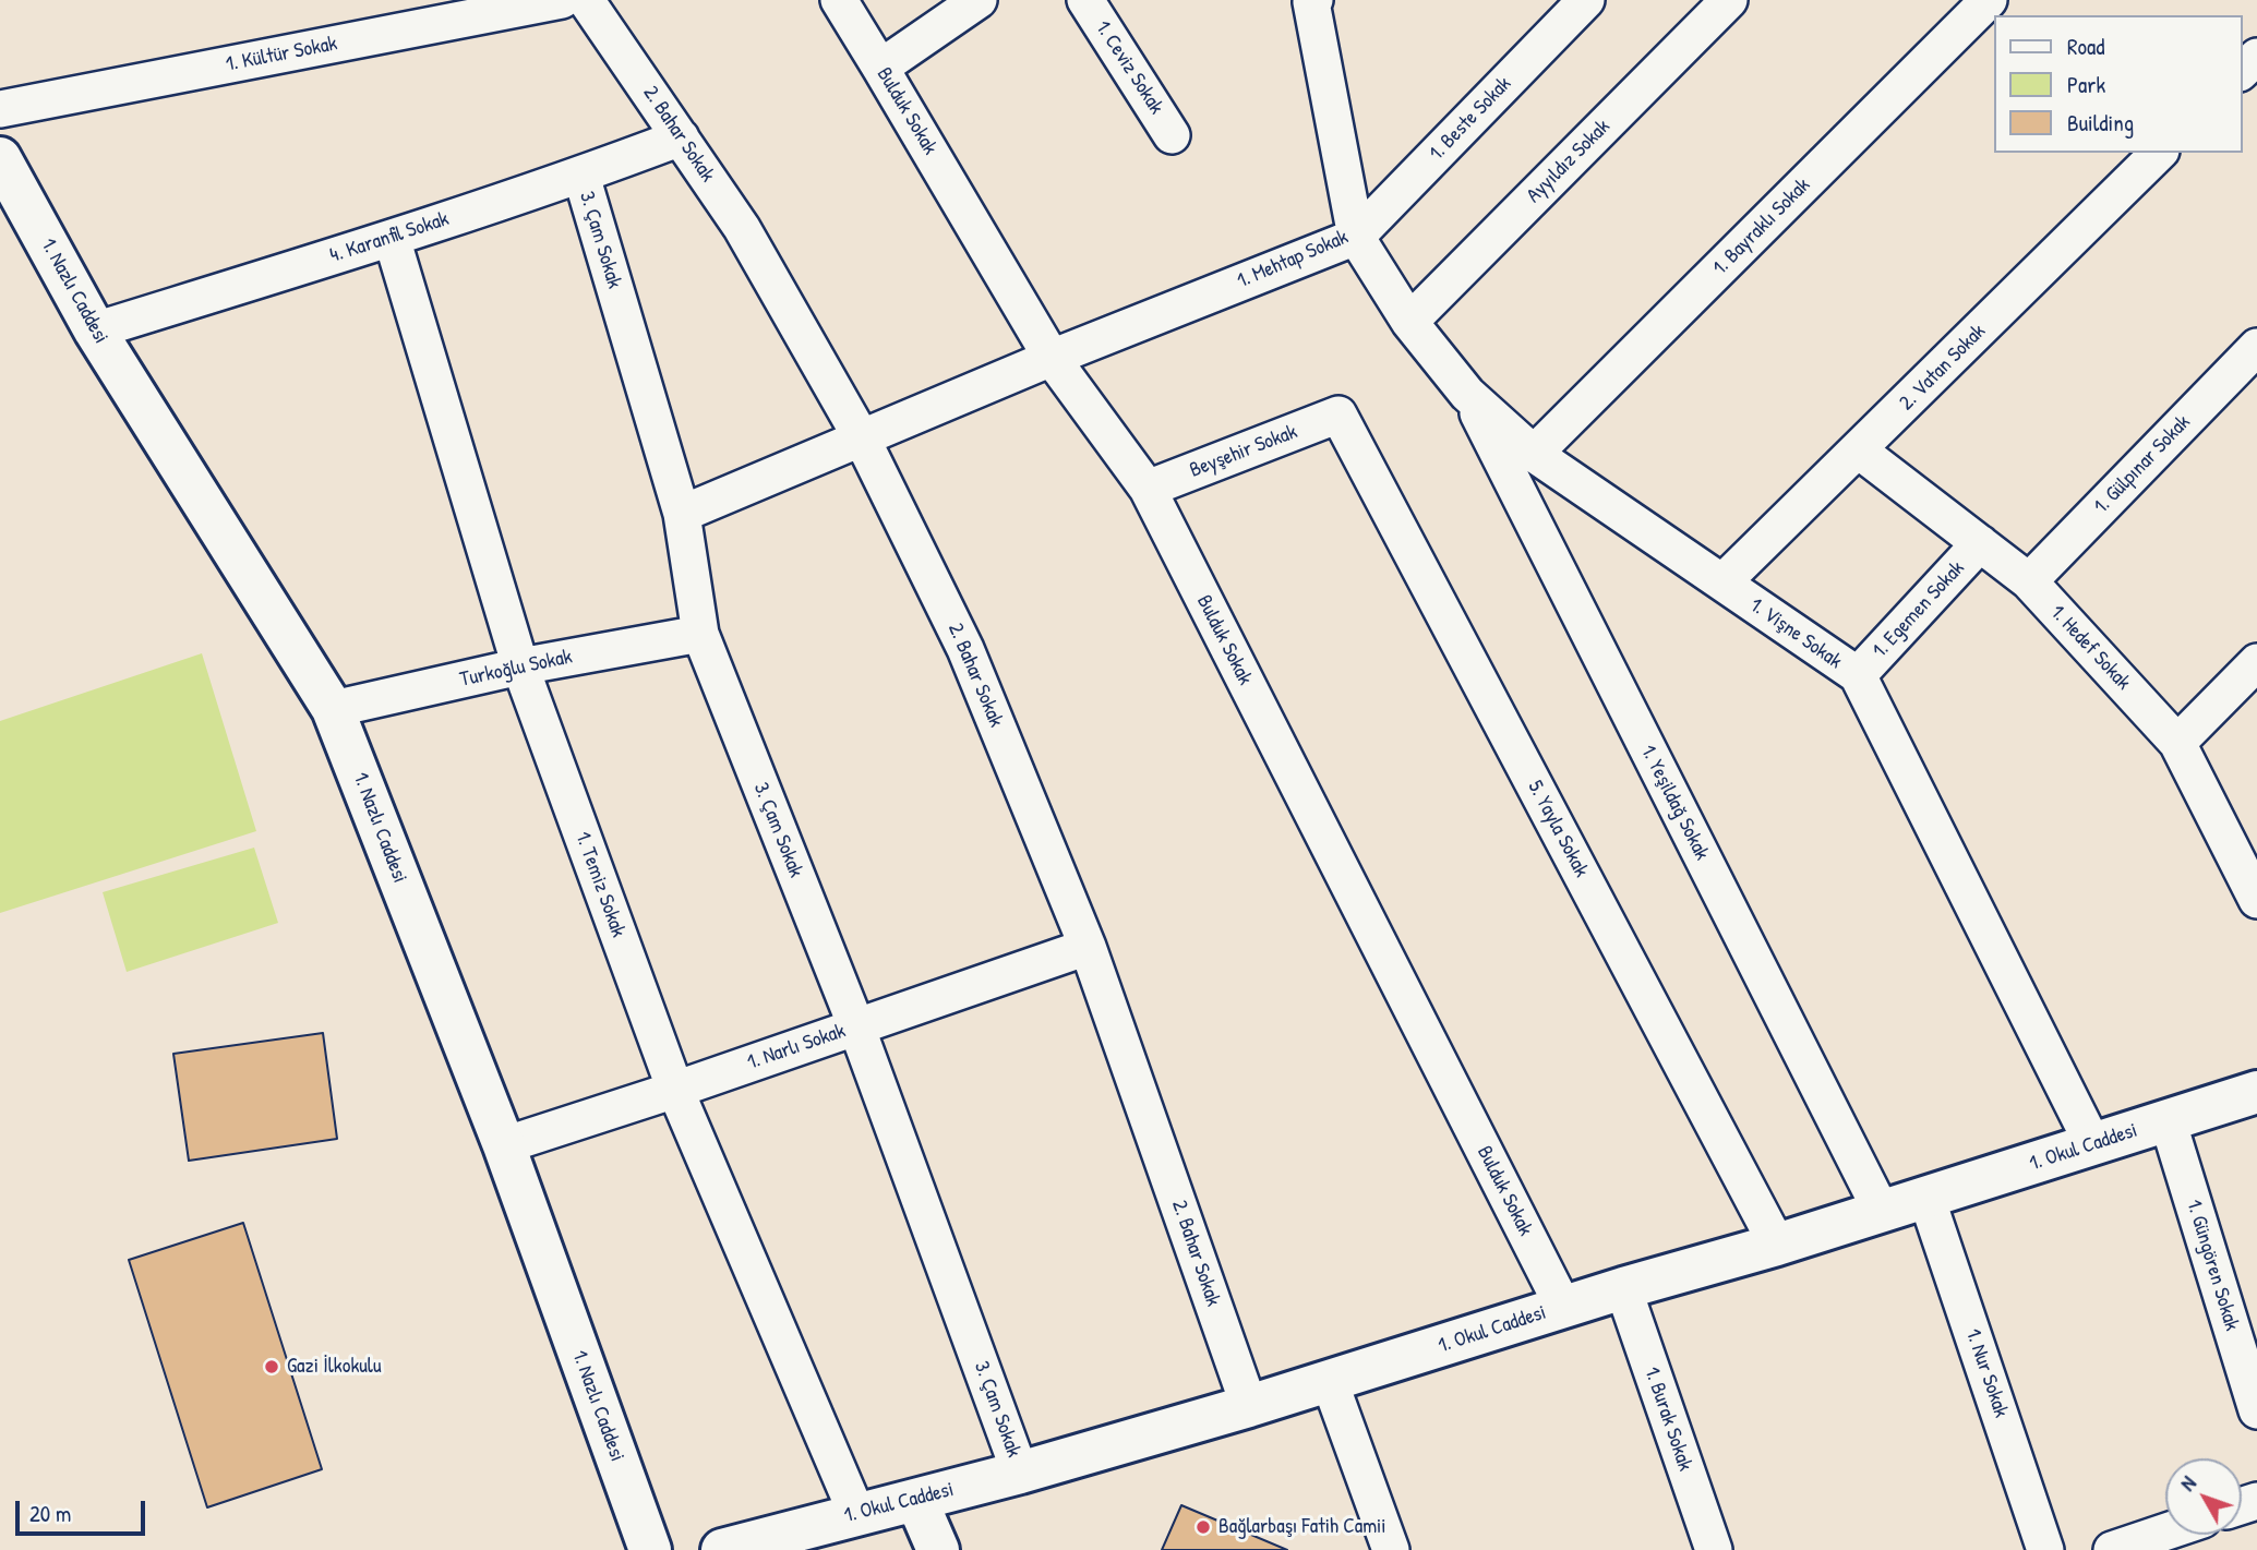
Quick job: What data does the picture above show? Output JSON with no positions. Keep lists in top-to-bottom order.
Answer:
{
  "streets": {
    "street": [
      "1. Kültür Sokak",
      "1. Ceviz Sokak",
      "Bulduk Sokak",
      "1. Beste Sokak",
      "2. Bahar Sokak",
      "Ayyıldız Sokak",
      "1. Bayraklı Sokak",
      "4. Karanfil Sokak",
      "3. Çam Sokak",
      "1. Mehtap Sokak",
      "1. Nazlı Caddesi",
      "2. Vatan Sokak",
      "Beyşehir Sokak",
      "1. Gülpınar Sokak",
      "1. Egemen Sokak",
      "1. Vişne Sokak",
      "1. Hedef Sokak",
      "Turkoğlu Sokak",
      "1. Yeşildağ Sokak",
      "5. Yayla Sokak",
      "1. Temiz Sokak",
      "1. Narlı Sokak",
      "1. Okul Caddesi",
      "1. Güngören Sokak",
      "1. Nur Sokak",
      "1. Burak Sokak"
    ]
  },
  "crossings": [
    ["Bulduk Sokak", "1. Mehtap Sokak"],
    ["Bulduk Sokak", "Beyşehir Sokak"],
    ["Bulduk Sokak", "1. Okul Caddesi"],
    ["1. Beste Sokak", "1. Mehtap Sokak"],
    ["1. Beste Sokak", "1. Vişne Sokak"],
    ["2. Bahar Sokak", "4. Karanfil Sokak"],
    ["2. Bahar Sokak", "1. Mehtap Sokak"],
    ["2. Bahar Sokak", "1. Narlı Sokak"],
    ["2. Bahar Sokak", "1. Okul Caddesi"],
    ["Ayyıldız Sokak", "1. Vişne Sokak"],
    ["1. Bayraklı Sokak", "1. Vişne Sokak"],
    ["4. Karanfil Sokak", "3. Çam Sokak"],
    ["4. Karanfil Sokak", "1. Nazlı Caddesi"],
    ["4. Karanfil Sokak", "1. Temiz Sokak"],
    ["3. Çam Sokak", "1. Mehtap Sokak"],
    ["3. Çam Sokak", "Turkoğlu Sokak"],
    ["3. Çam Sokak", "1. Narlı Sokak"],
    ["3. Çam Sokak", "1. Okul Caddesi"],
    ["1. Mehtap Sokak", "1. Vişne Sokak"],
    ["1. Nazlı Caddesi", "Turkoğlu Sokak"],
    ["1. Nazlı Caddesi", "1. Narlı Sokak"],
    ["2. Vatan Sokak", "1. Vişne Sokak"],
    ["2. Vatan Sokak", "1. Hedef Sokak"],
    ["Beyşehir Sokak", "5. Yayla Sokak"],
    ["1. Gülpınar Sokak", "1. Hedef Sokak"],
    ["1. Egemen Sokak", "1. Vişne Sokak"],
    ["1. Egemen Sokak", "1. Hedef Sokak"],
    ["1. Vişne Sokak", "1. Yeşildağ Sokak"],
    ["1. Vişne Sokak", "1. Okul Caddesi"],
    ["Turkoğlu Sokak", "1. Temiz Sokak"],
    ["1. Yeşildağ Sokak", "1. Okul Caddesi"],
    ["5. Yayla Sokak", "1. Okul Caddesi"],
    ["1. Temiz Sokak", "1. Narlı Sokak"],
    ["1. Temiz Sokak", "1. Okul Caddesi"],
    ["1. Okul Caddesi", "1. Güngören Sokak"],
    ["1. Okul Caddesi", "1. Nur Sokak"],
    ["1. Okul Caddesi", "1. Burak Sokak"]
  ],
  "places": ["Gazi İlkokulu", "Bağlarbaşı Fatih Camii"],
  "legend": ["Road", "Park", "Building"],
  "scale_bar": "20 m",
  "north": "top left"
}
